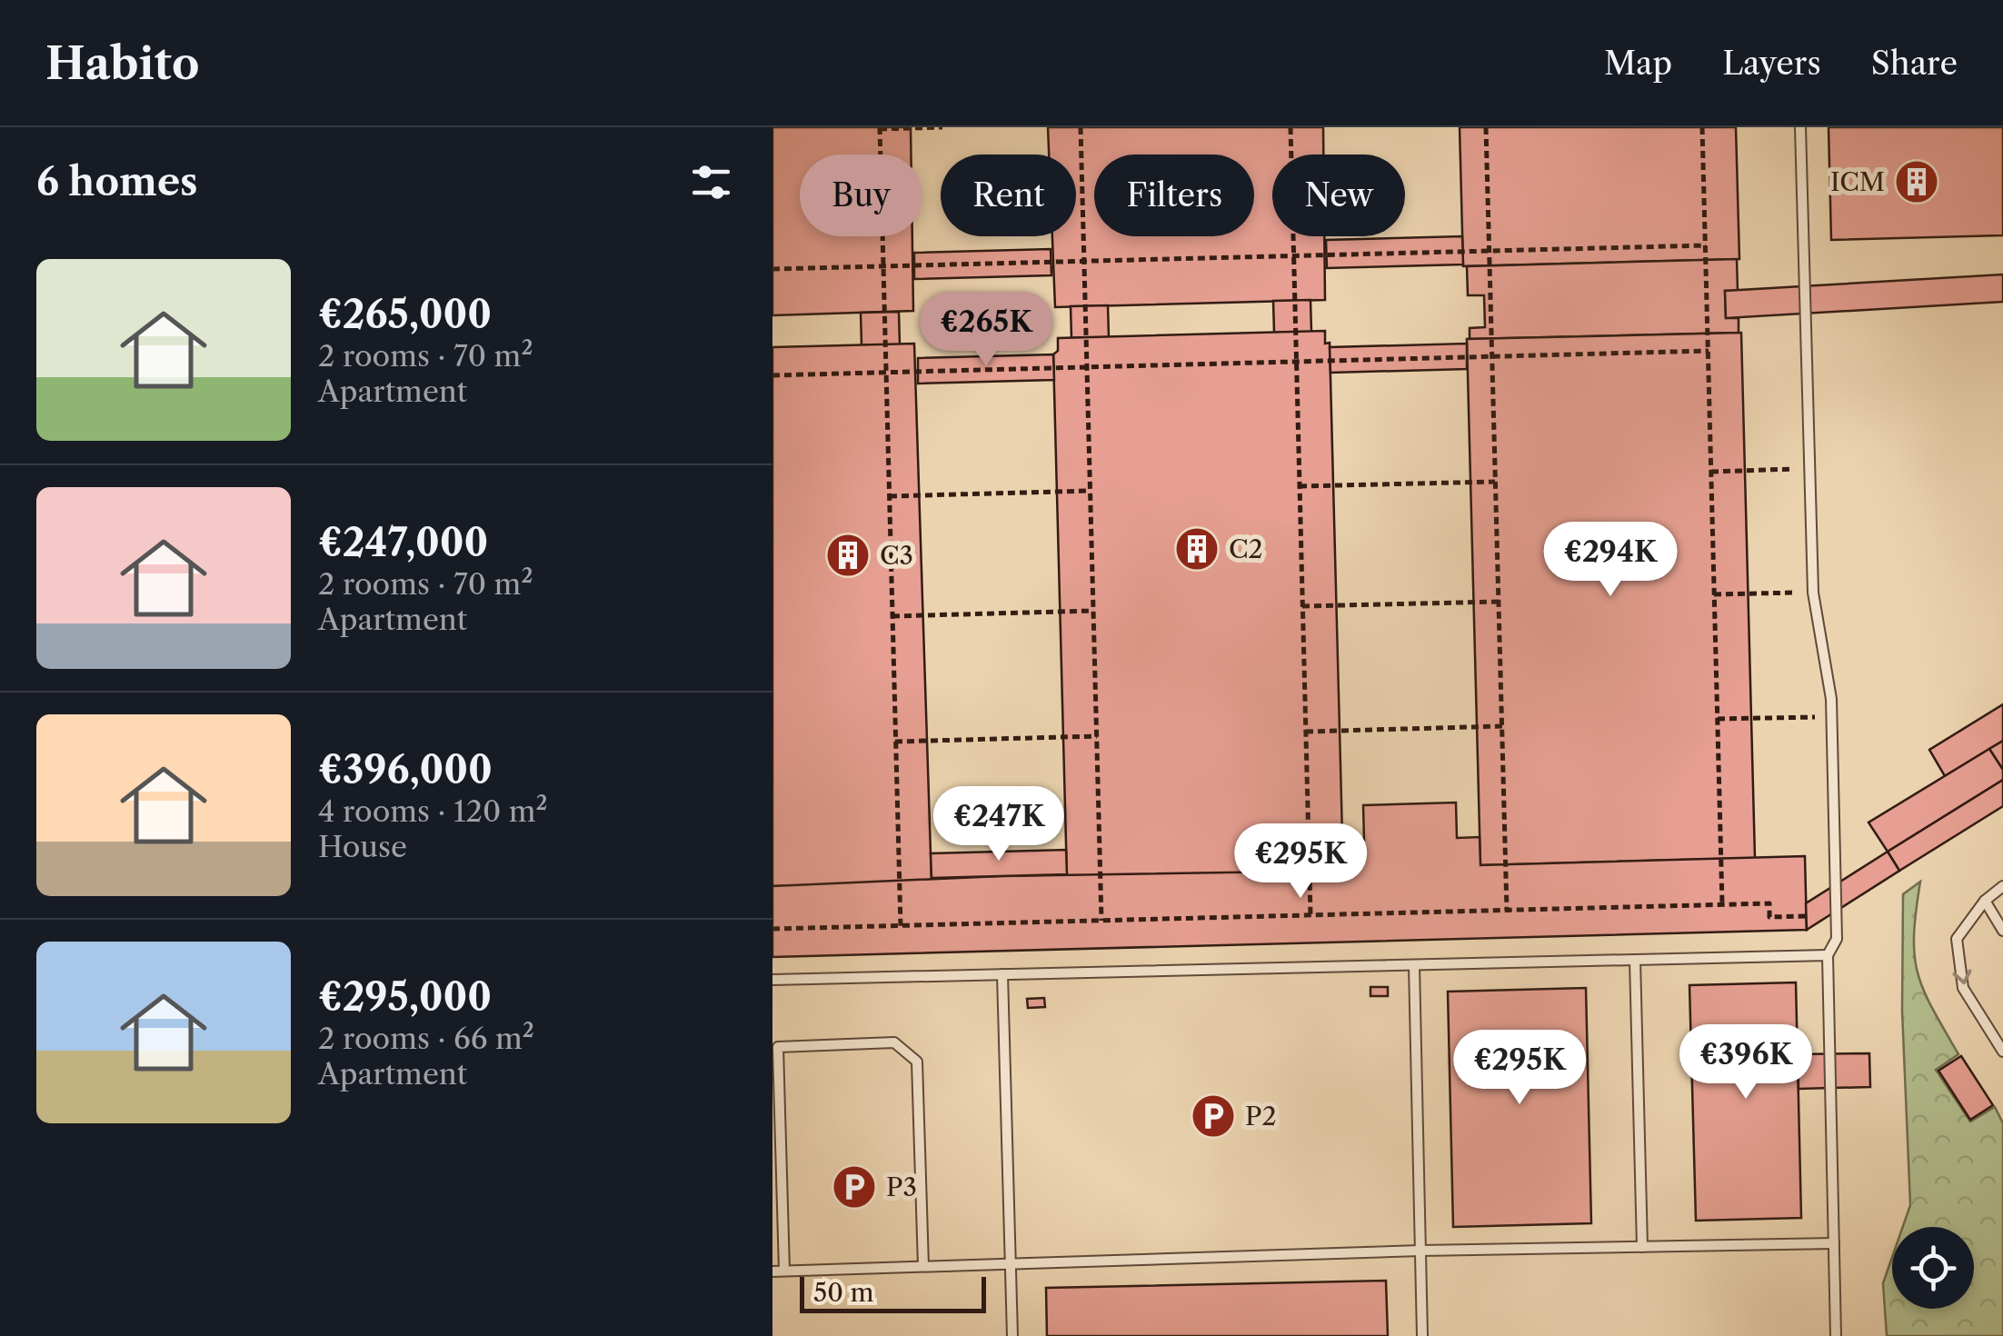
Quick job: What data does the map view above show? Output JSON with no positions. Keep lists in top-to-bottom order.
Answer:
{
  "places": {
    "building": ["ICM", "C2", "C3"],
    "parking": ["P2", "P3"]
  },
  "scale_bar": "50 m",
  "page": {
    "header": "Habito",
    "nav": ["Map", "Layers", "Share"],
    "heading": "6 homes",
    "chip": [
      "Buy",
      "Rent",
      "Filters",
      "New"
    ],
    "list": [
      {
        "name": "€265,000",
        "note": "2 rooms · 70 m² · Apartment"
      },
      {
        "name": "€247,000",
        "note": "2 rooms · 70 m² · Apartment"
      },
      {
        "name": "€396,000",
        "note": "4 rooms · 120 m² · House"
      },
      {
        "name": "€295,000",
        "note": "2 rooms · 66 m² · Apartment"
      }
    ],
    "price": [
      "€265K",
      "€294K",
      "€247K",
      "€295K",
      "€396K",
      "€295K"
    ],
    "scale": "50 m"
  }
}
